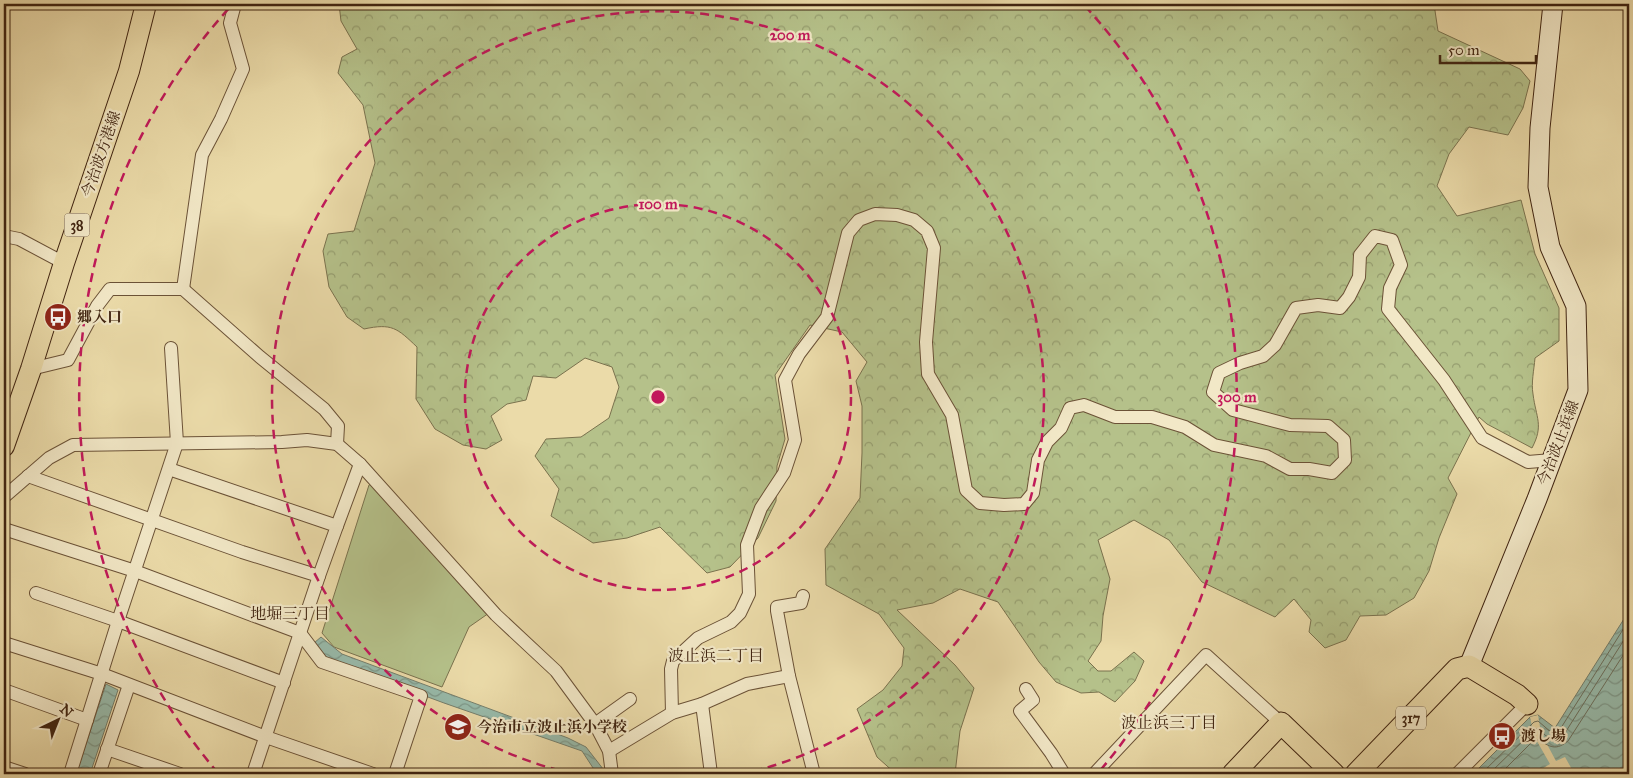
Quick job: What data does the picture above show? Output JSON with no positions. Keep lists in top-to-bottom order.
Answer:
{
  "streets": {
    "highway": ["317"],
    "main road": ["今治波方港線", "38", "今治波止浜線"]
  },
  "crossings": [
    ["今治波止浜線", "317"]
  ],
  "districts": ["地堀三丁目", "波止浜二丁目", "波止浜三丁目"],
  "places": {
    "bus stop": ["郷入口", "渡し場"],
    "school or university": ["今治市立波止浜小学校"]
  },
  "scale_bar": "50 m",
  "north": "top right",
  "rings": ["200 m", "100 m", "300 m"]
}
